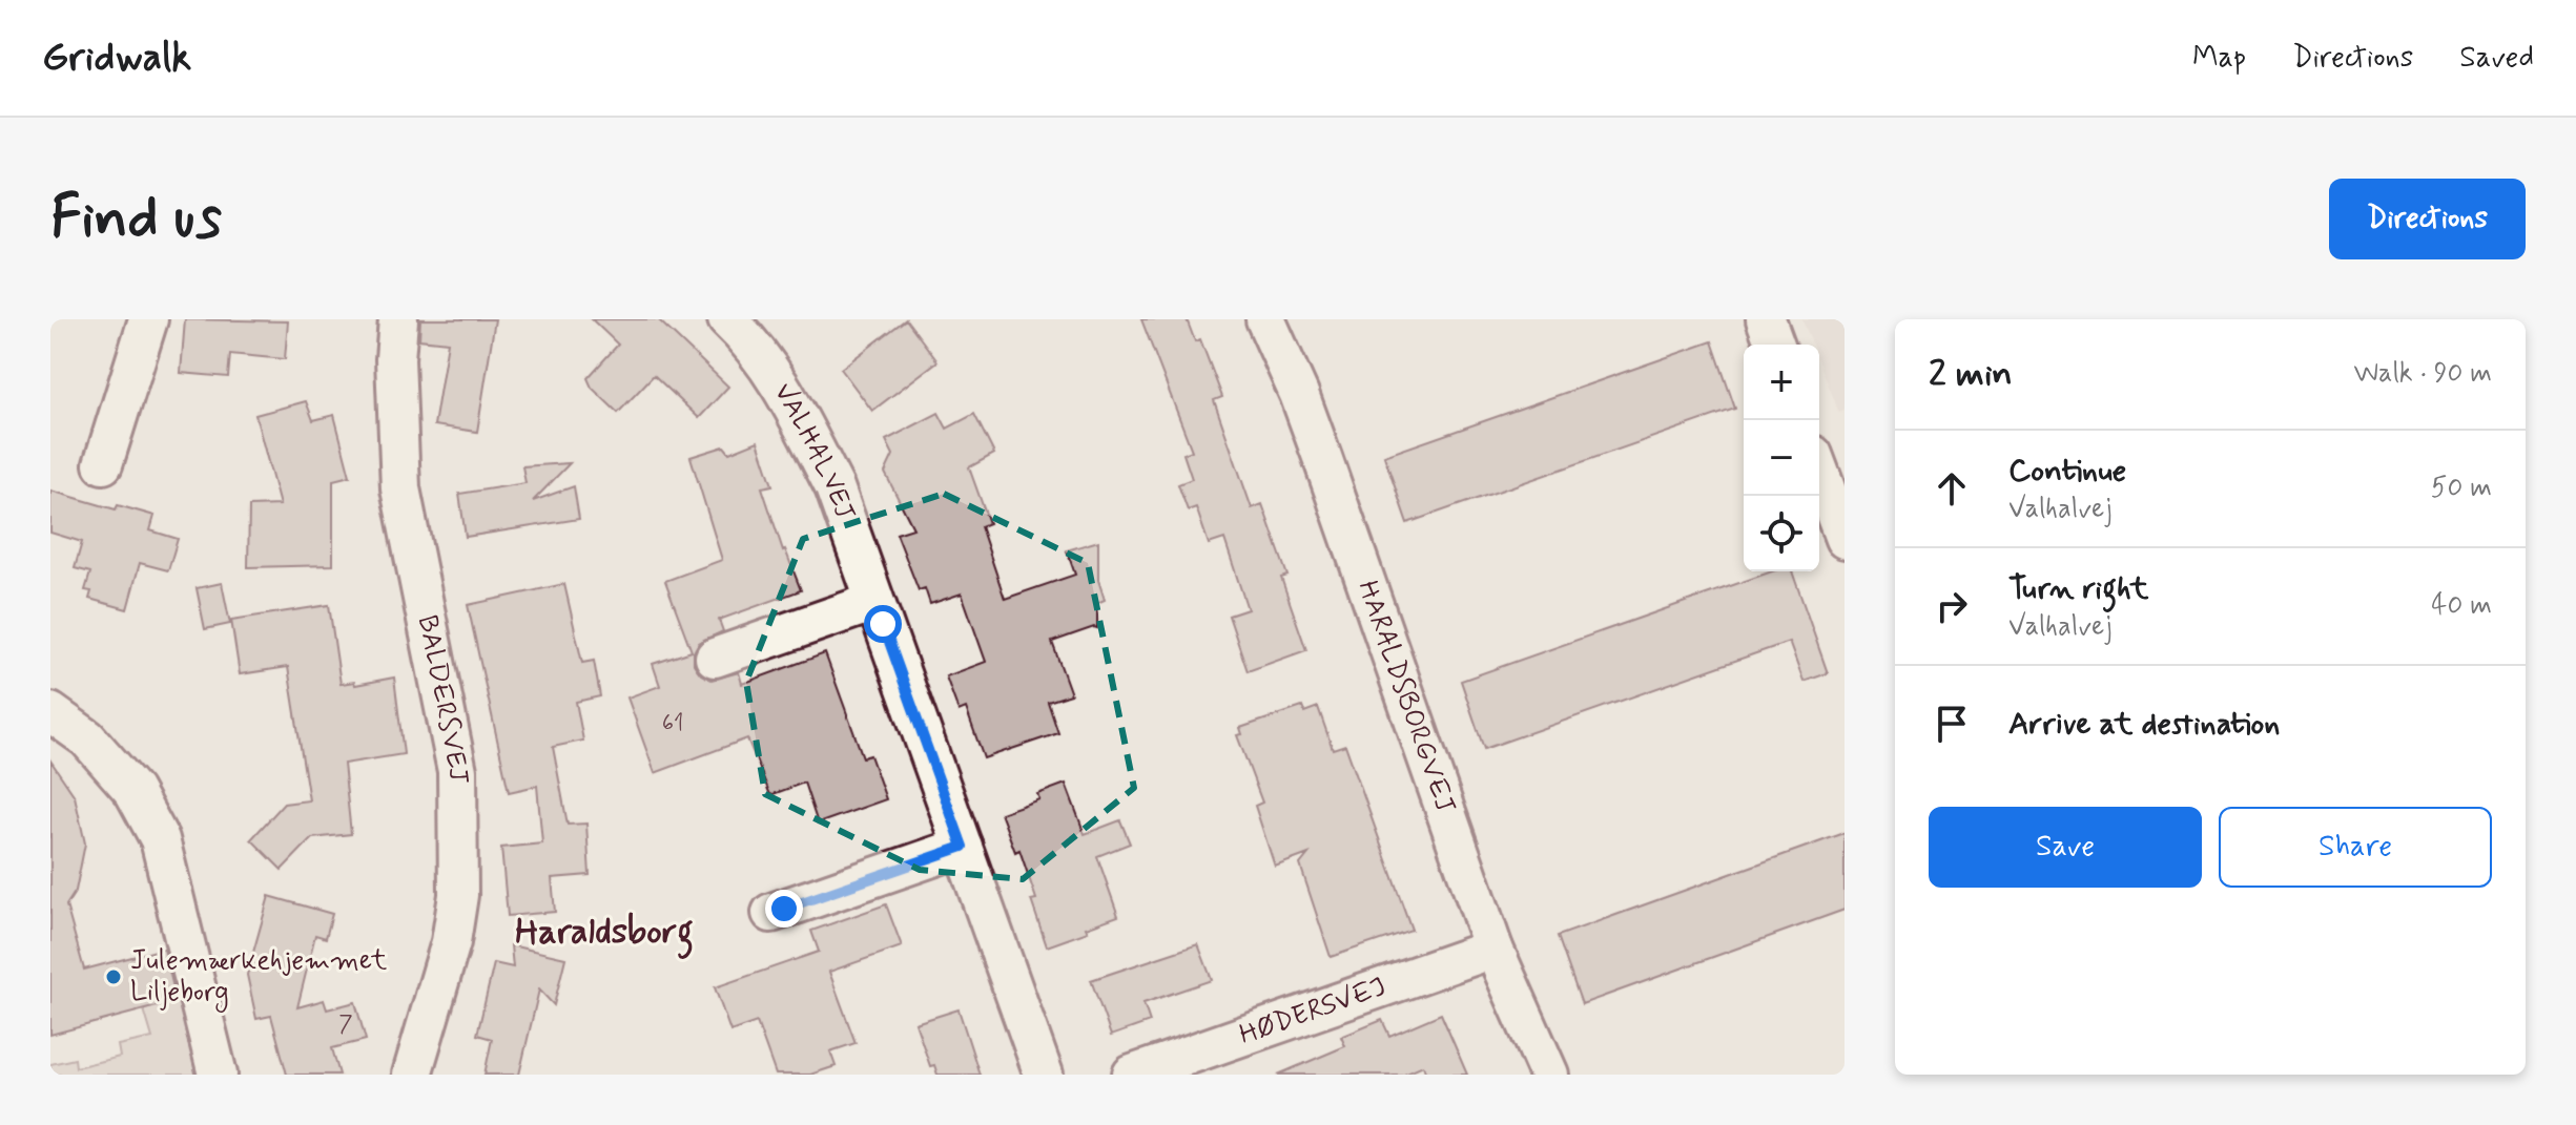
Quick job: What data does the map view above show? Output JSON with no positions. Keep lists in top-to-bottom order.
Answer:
{
  "streets": {
    "street": [
      "VALHALVEJ",
      "HARALDSBORGVEJ",
      "BALDERSVEJ",
      "HØDERSVEJ"
    ]
  },
  "crossings": [
    ["HARALDSBORGVEJ", "HØDERSVEJ"]
  ],
  "districts": ["Haraldsborg"],
  "places": ["Julemærkehjemmet Liljeborg"],
  "house_numbers": ["61", "7"],
  "page": {
    "header": "Gridwalk",
    "nav": ["Map", "Directions", "Saved"],
    "buttons": [
      "Directions",
      ["Save", "Share"]
    ],
    "title": "Find us",
    "heading": ["2 min", "Walk · 90 m"],
    "map_buttons": ["+", "−"],
    "list": [
      ["Continue", "Valhalvej", "50 m"],
      ["Turn right", "Valhalvej", "40 m"],
      "Arrive at destination"
    ]
  }
}
